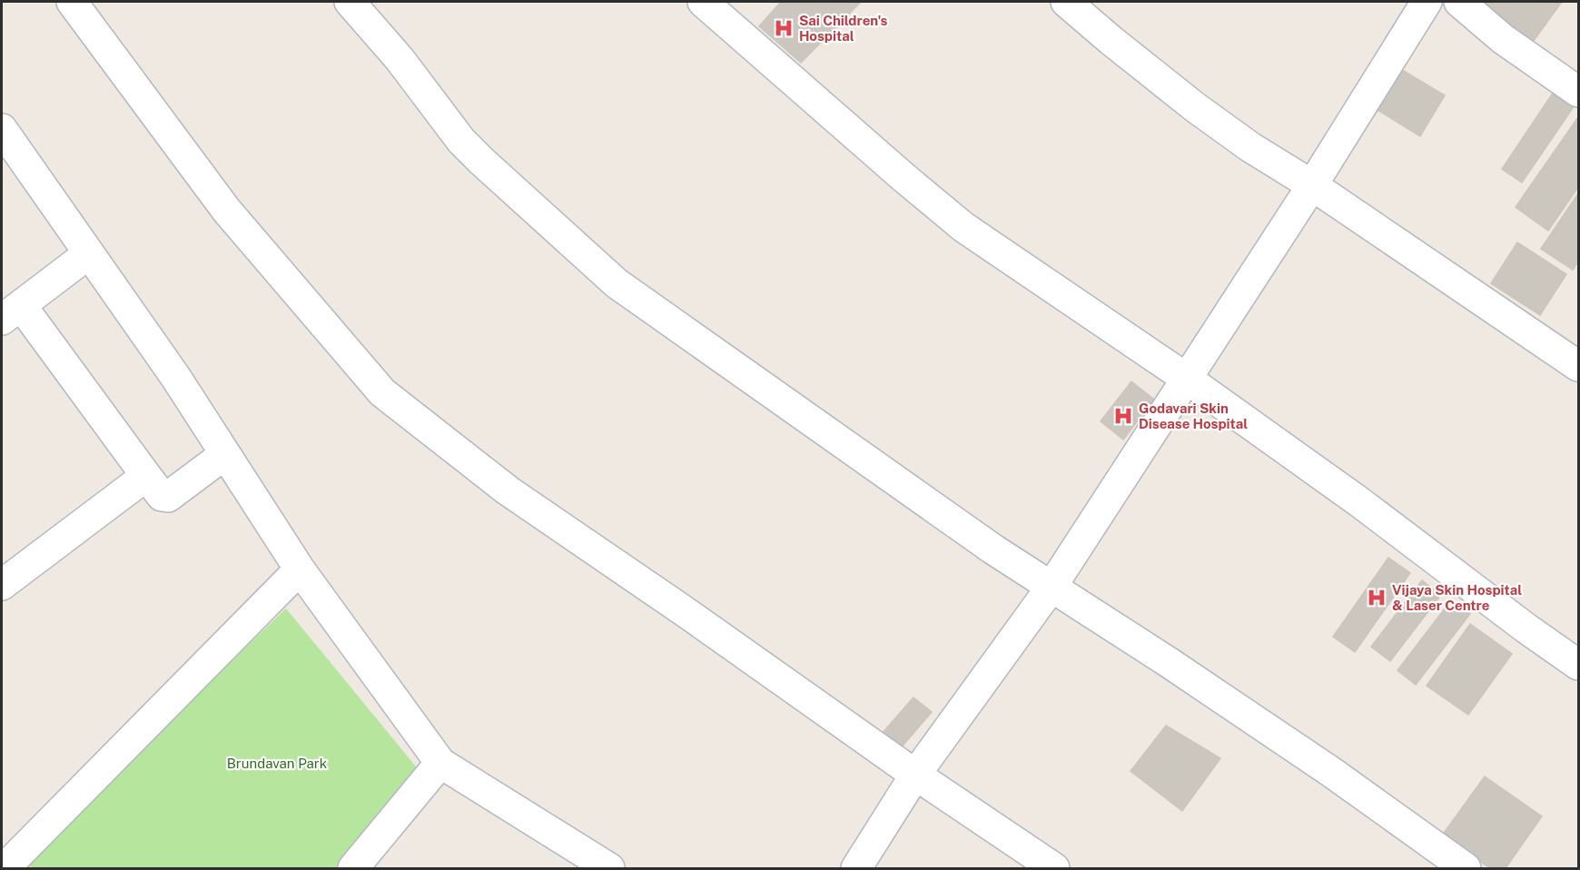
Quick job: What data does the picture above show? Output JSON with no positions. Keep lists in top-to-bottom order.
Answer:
{
  "parks": ["Brundavan Park"],
  "places": {
    "hospital": ["Sai Children's Hospital", "Godavari Skin Disease Hospital", "Vijaya Skin Hospital & Laser Centre"]
  }
}
